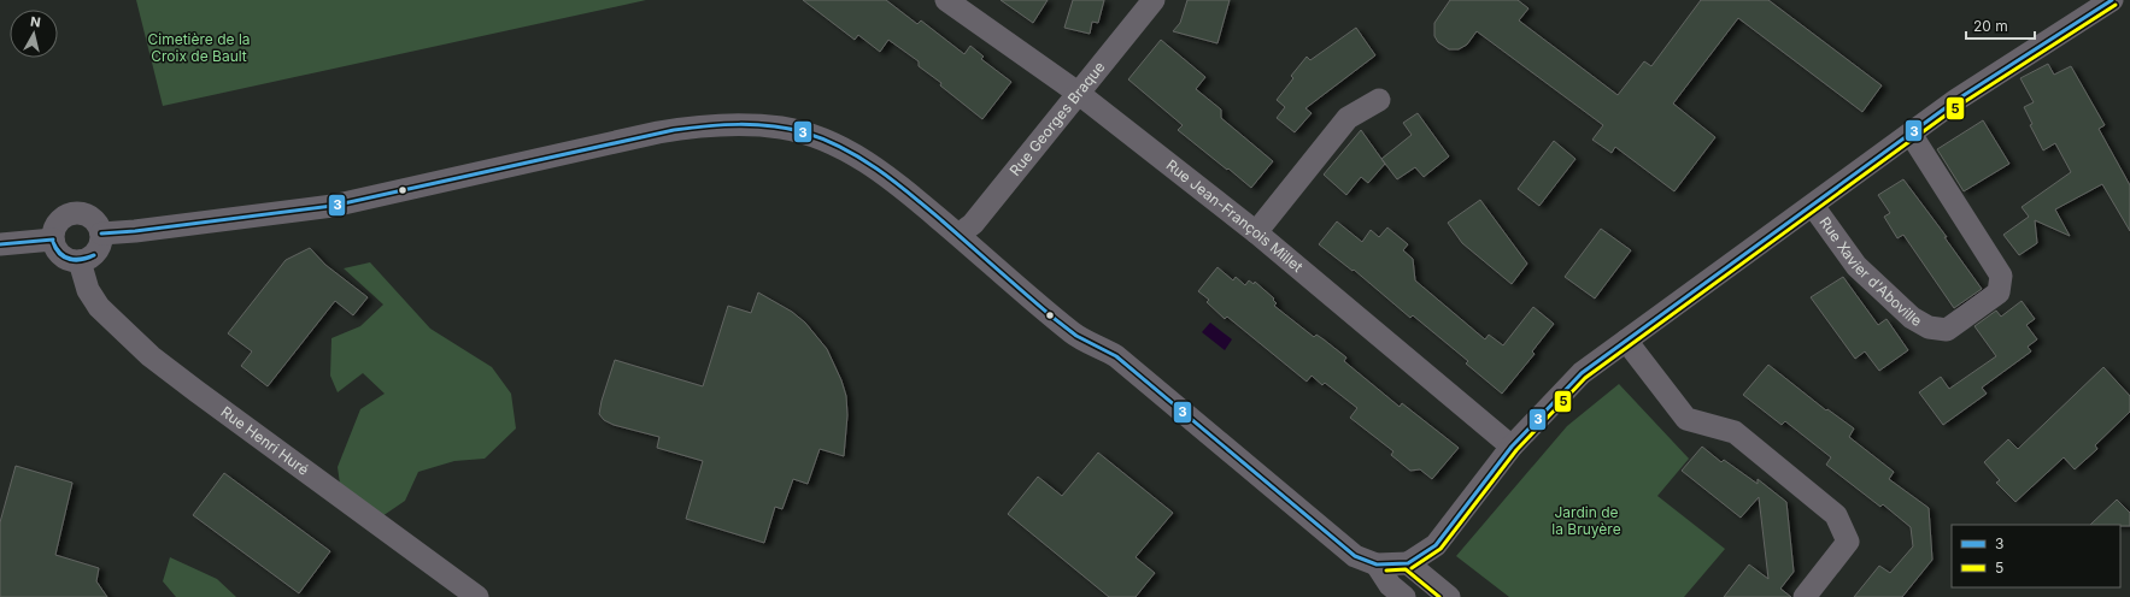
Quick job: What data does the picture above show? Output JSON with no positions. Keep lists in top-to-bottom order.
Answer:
{
  "streets": {
    "street": [
      "Rue Georges Braque",
      "Rue Jean-François Millet",
      "Rue Xavier d'Aboville",
      "Rue Henri Huré"
    ]
  },
  "crossings": [
    ["Rue Georges Braque", "Rue Jean-François Millet"]
  ],
  "parks": ["Cimetière de la Croix de Bault", "Jardin de la Bruyère"],
  "lines": ["transit line 3", "transit line 5"],
  "legend": ["3", "5"],
  "scale_bar": "20 m",
  "north": "top"
}
